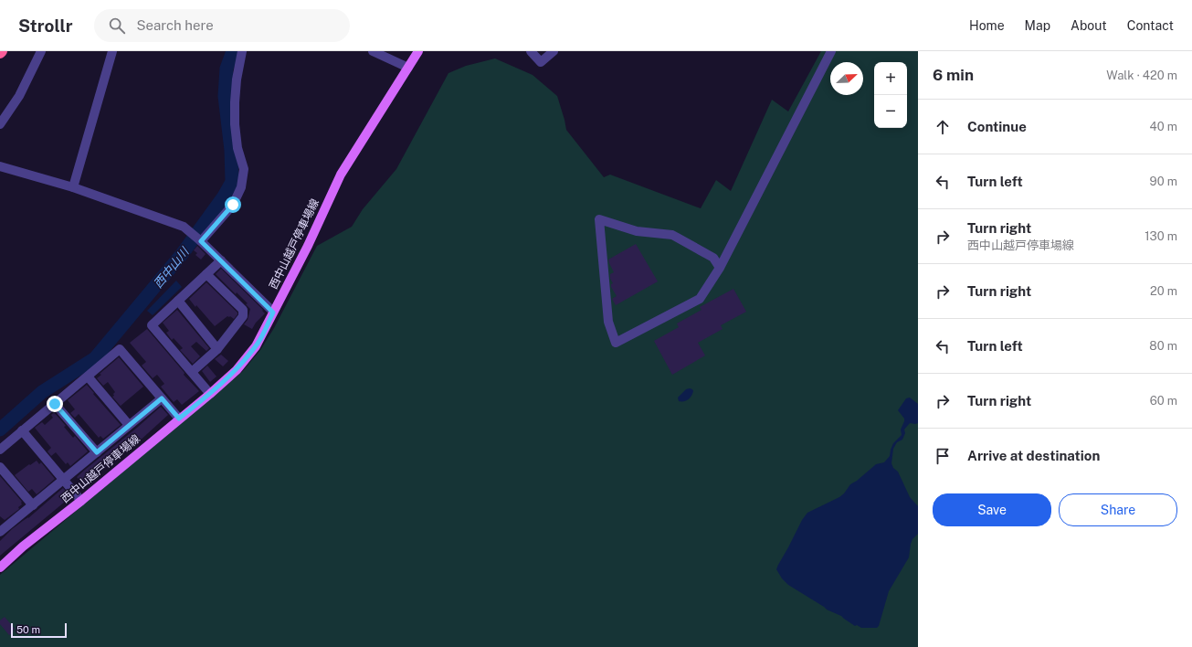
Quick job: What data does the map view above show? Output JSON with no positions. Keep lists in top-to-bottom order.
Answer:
{
  "streets": {
    "main road": ["西中山越戸停車場線"]
  },
  "water": ["西中山川"],
  "scale_bar": "50 m",
  "north": "top right",
  "page": {
    "header": "Strollr",
    "search": "Search here",
    "nav": [
      "Home",
      "Map",
      "About",
      "Contact"
    ],
    "heading": ["6 min", "Walk · 420 m"],
    "map_buttons": ["+", "−"],
    "list": [
      ["Continue", "40 m"],
      ["Turn left", "90 m"],
      ["Turn right", "西中山越戸停車場線", "130 m"],
      ["Turn right", "20 m"],
      ["Turn left", "80 m"],
      ["Turn right", "60 m"],
      "Arrive at destination"
    ],
    "buttons": ["Save", "Share"],
    "scale": "50 m"
  }
}
